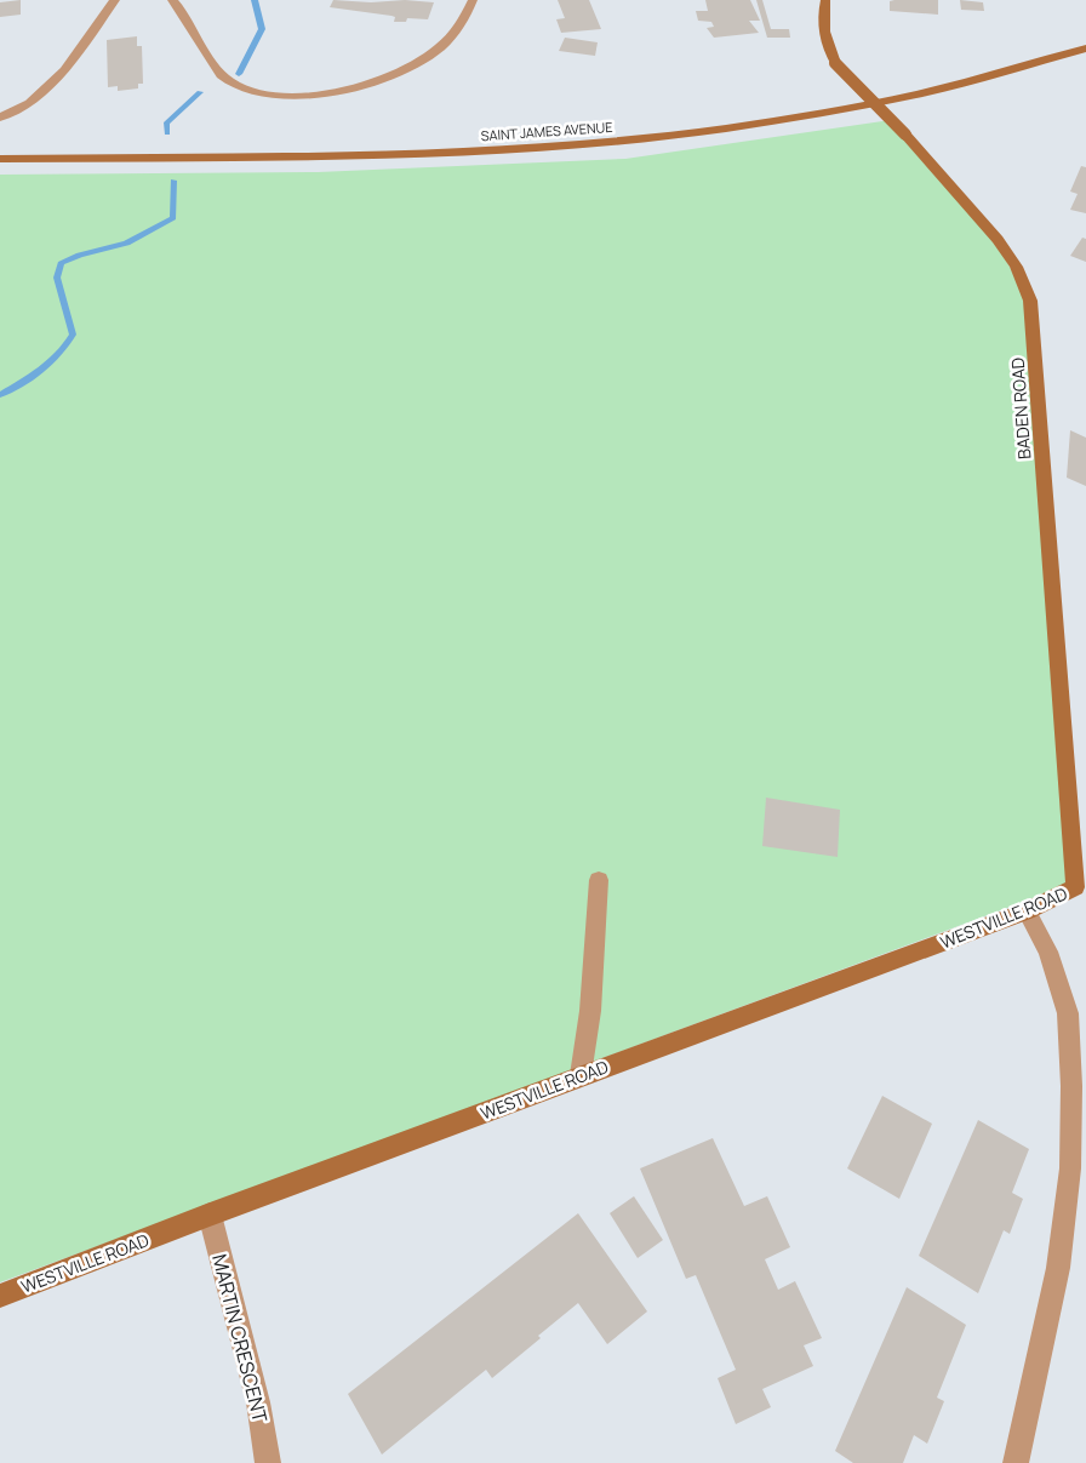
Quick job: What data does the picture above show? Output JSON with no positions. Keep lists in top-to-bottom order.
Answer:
{
  "streets": {
    "street": [
      "SAINT JAMES AVENUE",
      "BADEN ROAD",
      "WESTVILLE ROAD",
      "MARTIN CRESCENT"
    ]
  },
  "crossings": [
    ["BADEN ROAD", "WESTVILLE ROAD"],
    ["WESTVILLE ROAD", "MARTIN CRESCENT"]
  ]
}
